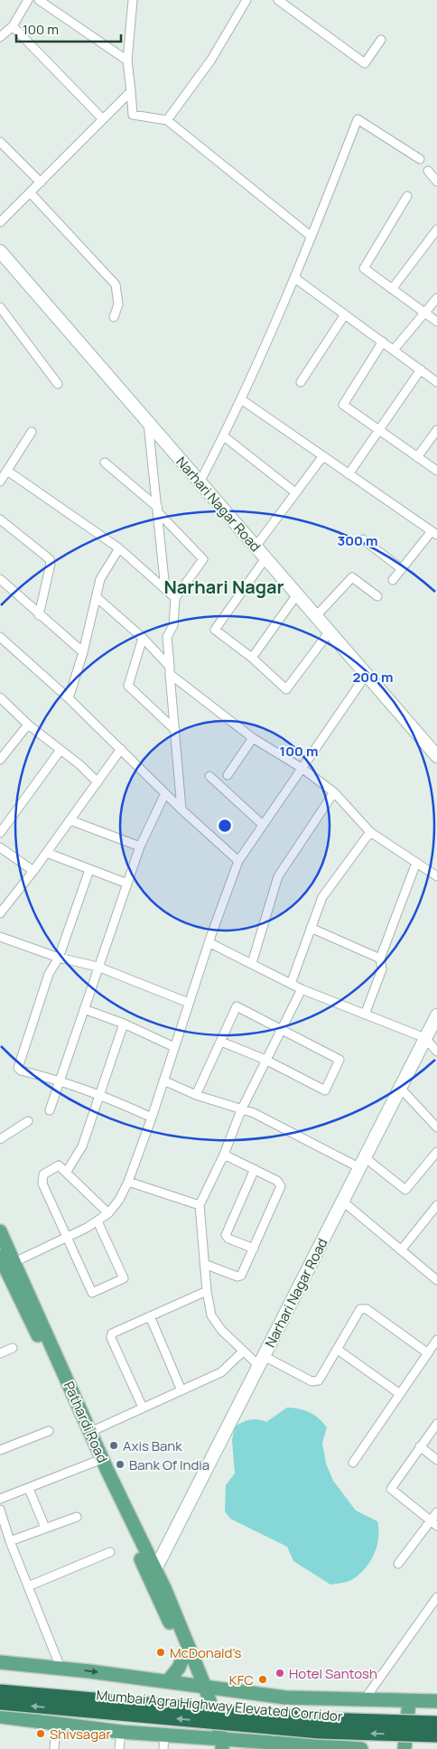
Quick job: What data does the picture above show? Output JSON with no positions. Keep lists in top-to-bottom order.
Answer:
{
  "streets": {
    "highway": ["Mumbai Agra Highway Elevated Corridor"],
    "main road": ["Pathardi Road"],
    "street": ["Narhari Nagar Road"]
  },
  "districts": ["Narhari Nagar"],
  "places": [
    "Axis Bank",
    "Bank Of India",
    "McDonald's",
    "Hotel Santosh",
    "KFC",
    "Shivsagar"
  ],
  "scale_bar": "100 m",
  "rings": ["300 m", "200 m", "100 m"]
}
